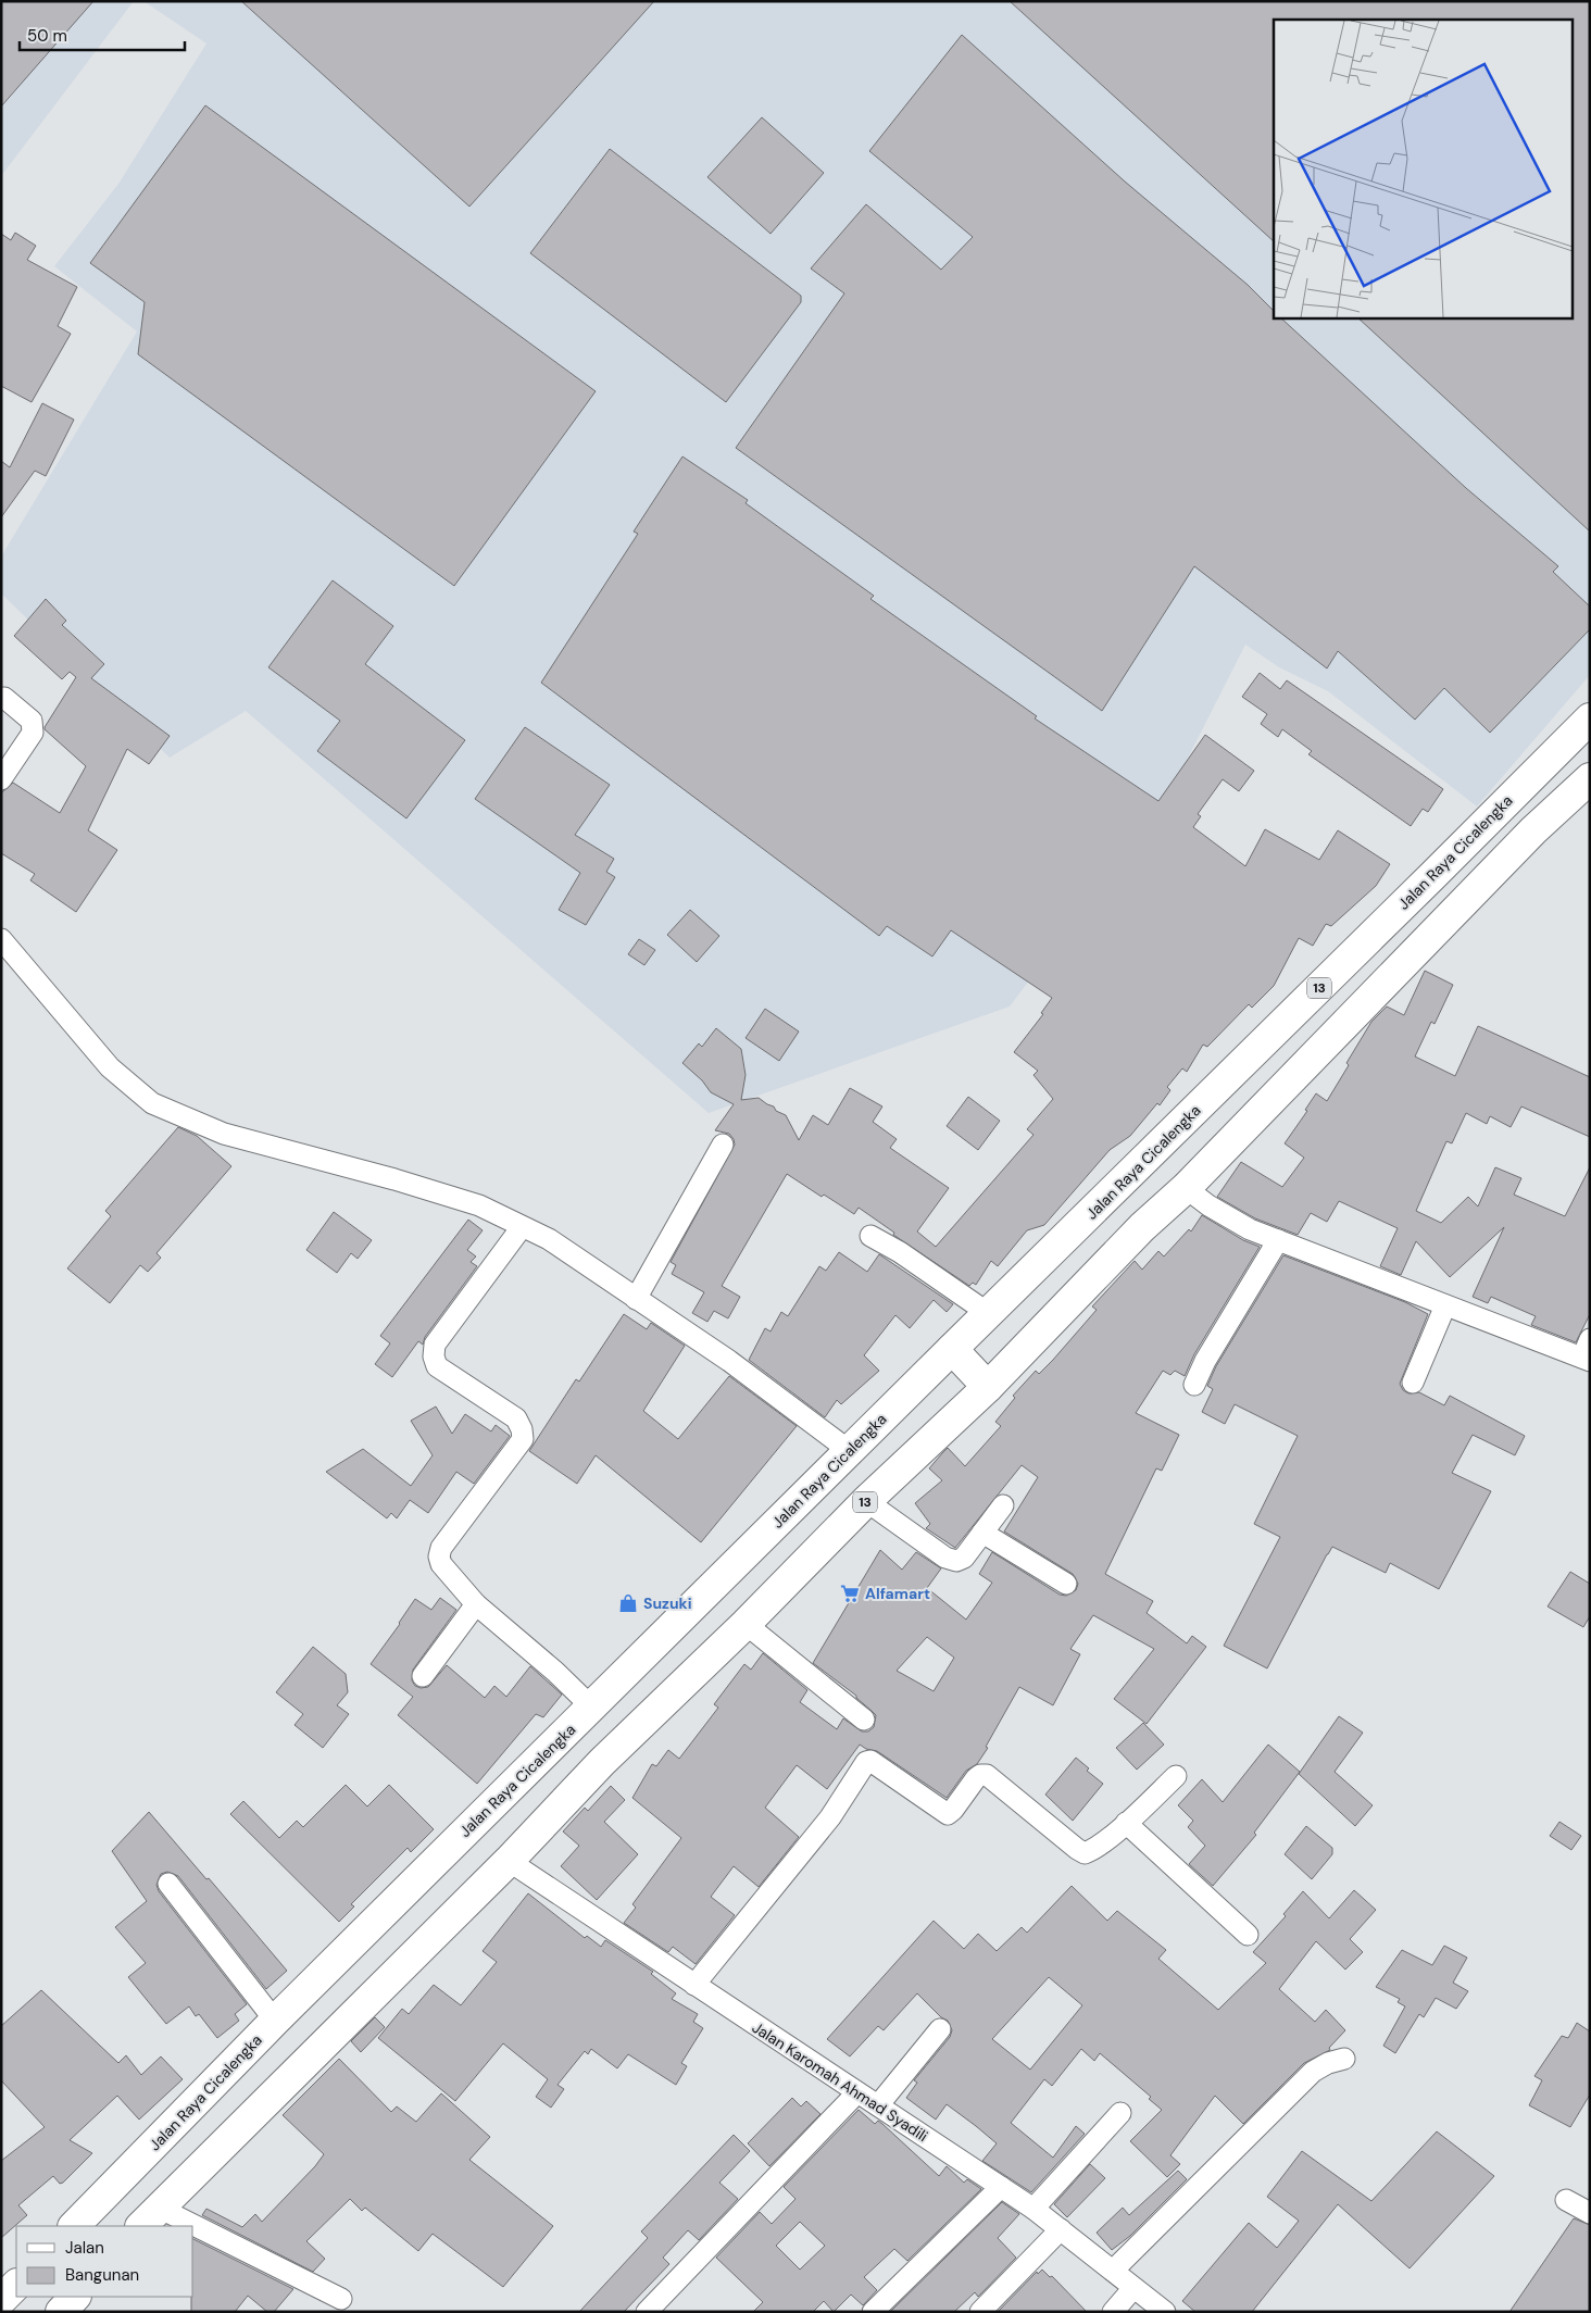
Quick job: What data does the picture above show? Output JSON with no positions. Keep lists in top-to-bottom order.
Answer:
{
  "streets": {
    "highway": ["Jalan Raya Cicalengka", "13"],
    "street": ["Jalan Karomah Ahmad Syadili"]
  },
  "crossings": [
    ["13", "Jalan Karomah Ahmad Syadili"]
  ],
  "places": {
    "supermarket": ["Alfamart"],
    "shop": ["Suzuki"]
  },
  "legend": ["Jalan", "Bangunan"],
  "scale_bar": "50 m"
}
